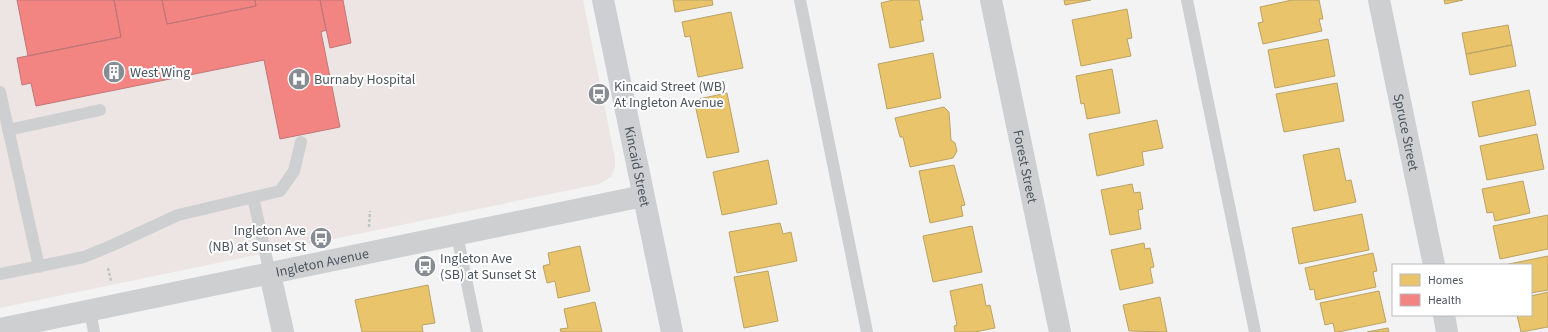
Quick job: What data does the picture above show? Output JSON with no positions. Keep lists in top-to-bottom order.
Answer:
{
  "streets": {
    "street": [
      "Spruce Street",
      "Kincaid Street",
      "Forest Street",
      "Ingleton Avenue"
    ]
  },
  "crossings": [
    ["Kincaid Street", "Ingleton Avenue"]
  ],
  "places": {
    "building": ["West Wing"],
    "hospital": ["Burnaby Hospital"],
    "bus stop": ["Kincaid Street (WB) At Ingleton Avenue", "Ingleton Ave (NB) at Sunset St", "Ingleton Ave (SB) at Sunset St"]
  },
  "legend": ["Homes", "Health"]
}
